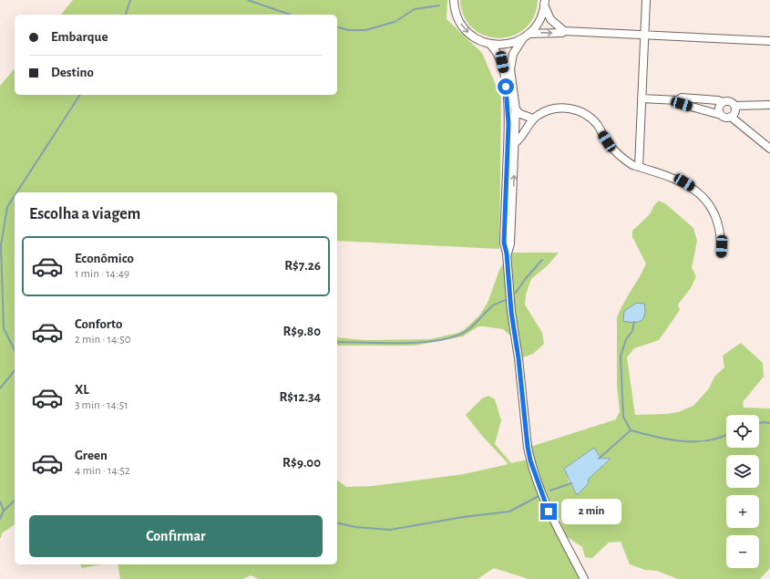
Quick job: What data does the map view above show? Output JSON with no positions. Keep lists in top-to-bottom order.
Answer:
{
  "page": {
    "banner": ["Embarque", "Destino"],
    "heading": "Escolha a viagem",
    "list": [
      {
        "name": "Econômico",
        "note": "1 min · 14:49",
        "value": "R$7.26"
      },
      {
        "name": "Conforto",
        "note": "2 min · 14:50",
        "value": "R$9.80"
      },
      {
        "name": "XL",
        "note": "3 min · 14:51",
        "value": "R$12.34"
      },
      {
        "name": "Green",
        "note": "4 min · 14:52",
        "value": "R$9.00"
      }
    ],
    "map_buttons": ["+", "−"],
    "bubble": "2 min",
    "buttons": "Confirmar"
  }
}
